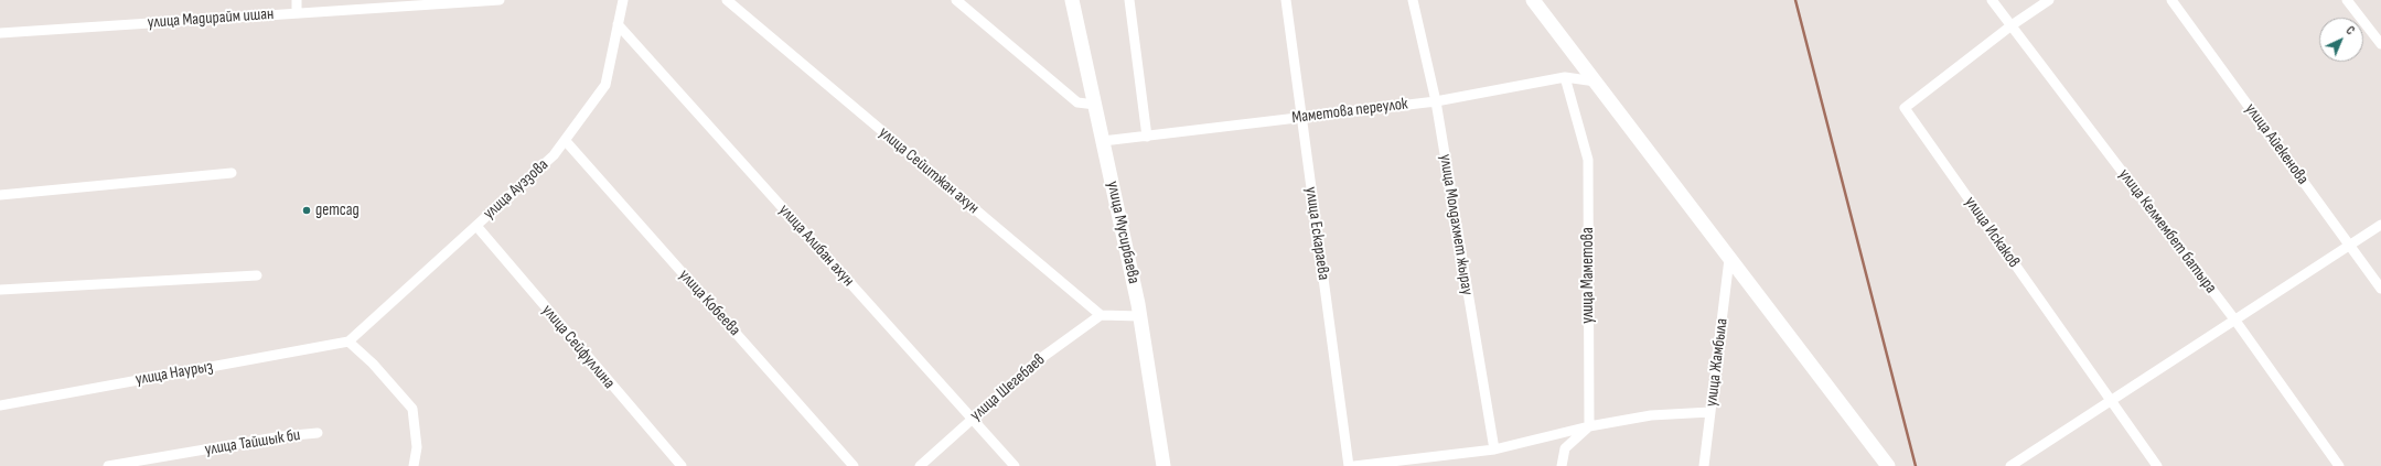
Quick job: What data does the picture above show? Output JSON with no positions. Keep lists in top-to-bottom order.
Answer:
{
  "streets": {
    "main road": ["улица Мусирбаева"],
    "street": [
      "улица Мадирайм ишан",
      "Маметова переулок",
      "улица Айекенова",
      "улица Сейитжан ахун",
      "улица Ауэзова",
      "улица Молдахмет жырау",
      "улица Келмембет батыра",
      "улица Искаков",
      "улица Ескараева",
      "улица Алибан ахун",
      "улица Маметова",
      "улица Кобеева",
      "улица Сейфуллина",
      "улица Жамбыла",
      "улица Наурыз",
      "улица Шегебаев",
      "улица Тайшык би"
    ]
  },
  "crossings": [
    ["Маметова переулок", "улица Молдахмет жырау"],
    ["Маметова переулок", "улица Мусирбаева"],
    ["Маметова переулок", "улица Ескараева"],
    ["Маметова переулок", "улица Маметова"],
    ["улица Сейитжан ахун", "улица Шегебаев"],
    ["улица Ауэзова", "улица Алибан ахун"],
    ["улица Ауэзова", "улица Кобеева"],
    ["улица Ауэзова", "улица Сейфуллина"],
    ["улица Ауэзова", "улица Наурыз"],
    ["улица Келмембет батыра", "улица Искаков"],
    ["улица Алибан ахун", "улица Шегебаев"]
  ],
  "places": ["детсад"],
  "north": "top right"
}
